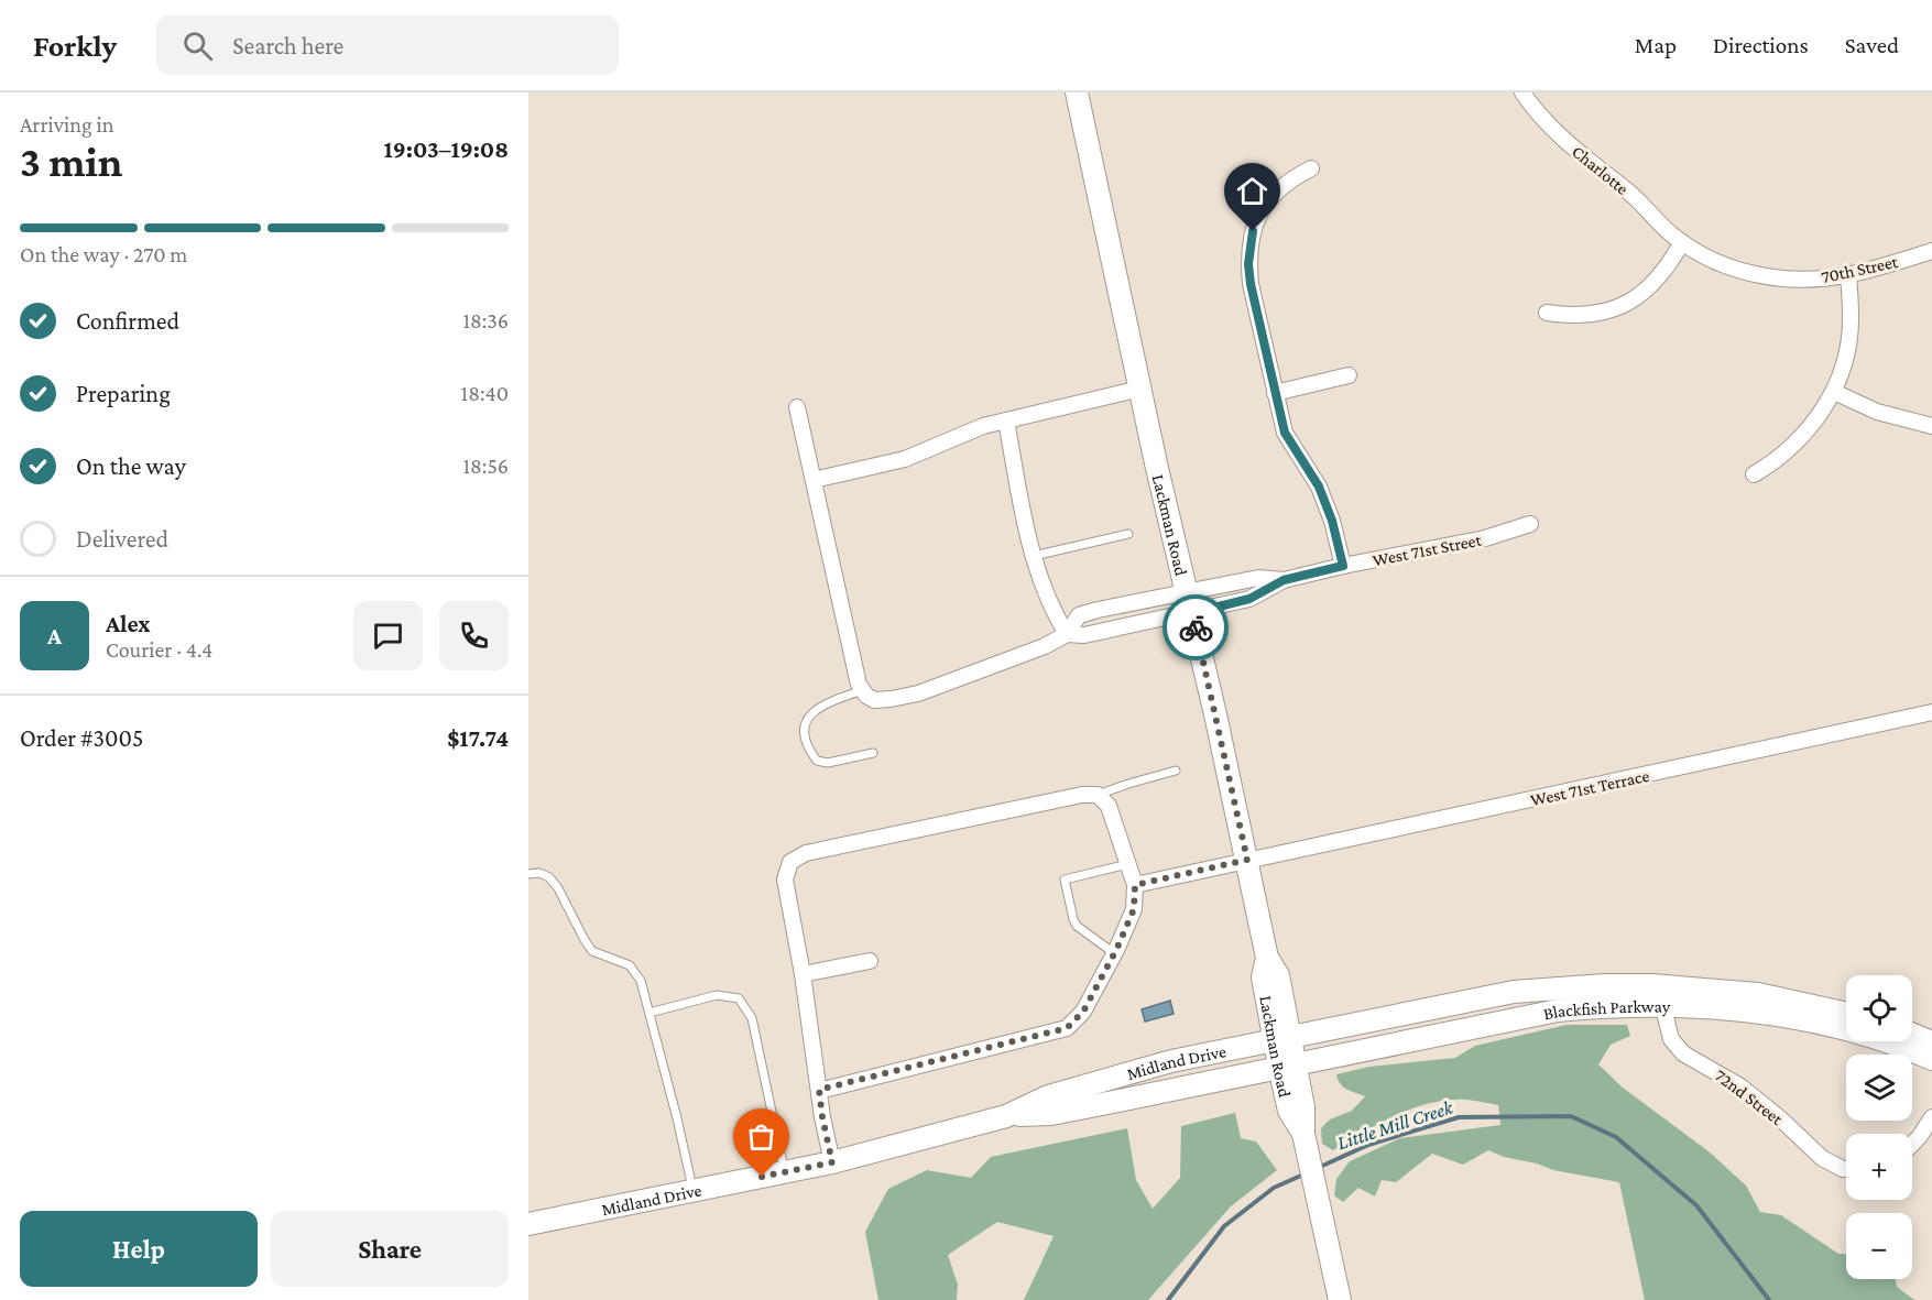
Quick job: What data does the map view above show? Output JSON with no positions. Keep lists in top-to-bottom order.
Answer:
{
  "streets": {
    "main road": ["Lackman Road", "Blackfish Parkway", "Midland Drive"],
    "street": [
      "Charlotte",
      "70th Street",
      "West 71st Street",
      "West 71st Terrace",
      "72nd Street"
    ]
  },
  "crossings": [
    ["Charlotte", "70th Street"],
    ["Lackman Road", "West 71st Street"],
    ["Lackman Road", "West 71st Terrace"],
    ["Lackman Road", "Blackfish Parkway"],
    ["Lackman Road", "Midland Drive"],
    ["Blackfish Parkway", "Midland Drive"],
    ["Blackfish Parkway", "72nd Street"]
  ],
  "water": ["Little Mill Creek"],
  "page": {
    "header": "Forkly",
    "search": "Search here",
    "nav": ["Map", "Directions", "Saved"],
    "heading": ["3 min", "Arriving in", "19:03–19:08"],
    "panel": [
      "Alex",
      "Courier · 4.4",
      "Order #3005",
      "$17.74"
    ],
    "bar": "On the way · 270 m",
    "list": [
      ["Confirmed", "18:36"],
      ["Preparing", "18:40"],
      ["On the way", "18:56"],
      "Delivered"
    ],
    "round": "A",
    "map_buttons": ["+", "−"],
    "buttons": ["Help", "Share"]
  }
}
